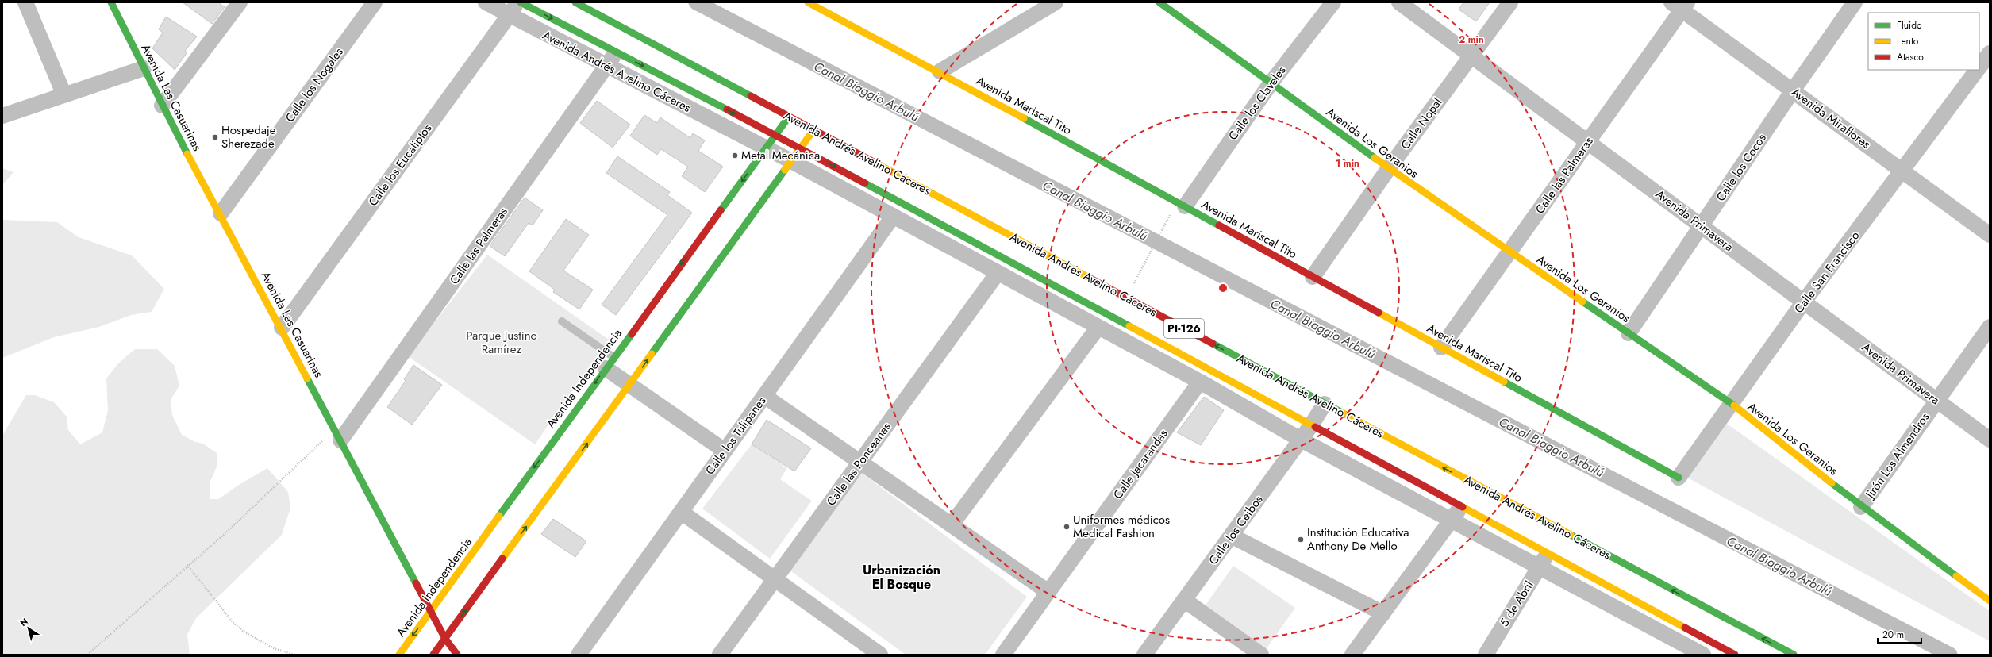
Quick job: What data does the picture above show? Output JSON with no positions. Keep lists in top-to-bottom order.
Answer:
{
  "streets": {
    "main road": [
      "Avenida Andrés Avelino Cáceres",
      "Avenida Las Casuarinas",
      "Avenida Mariscal Tito",
      "Avenida Los Geranios",
      "PI-126",
      "Avenida Independencia"
    ],
    "street": [
      "Calle los Nogales",
      "Calle los Claveles",
      "Avenida Miraflores",
      "Calle Nopal",
      "Calle los Eucaliptos",
      "Calle los Cocos",
      "Calle las Palmeras",
      "Avenida Primavera",
      "Calle San Francisco",
      "Calle los Tulipanes",
      "Jirón Los Almendros",
      "Calle las Ponceanas",
      "Calle Jacarandas",
      "Calle los Ceibos",
      "5 de Abril"
    ]
  },
  "crossings": [
    ["Avenida Andrés Avelino Cáceres", "Calle los Eucaliptos"],
    ["Avenida Andrés Avelino Cáceres", "Calle las Palmeras"],
    ["Avenida Andrés Avelino Cáceres", "Avenida Independencia"],
    ["Avenida Andrés Avelino Cáceres", "Calle los Tulipanes"],
    ["Avenida Andrés Avelino Cáceres", "Calle las Ponceanas"],
    ["Avenida Andrés Avelino Cáceres", "Calle Jacarandas"],
    ["Avenida Andrés Avelino Cáceres", "Calle los Ceibos"],
    ["Avenida Andrés Avelino Cáceres", "5 de Abril"],
    ["Calle los Nogales", "Avenida Las Casuarinas"],
    ["Avenida Las Casuarinas", "Calle los Eucaliptos"],
    ["Avenida Las Casuarinas", "Calle las Palmeras"],
    ["Avenida Las Casuarinas", "Avenida Independencia"],
    ["Calle los Claveles", "Avenida Mariscal Tito"],
    ["Calle los Claveles", "Avenida Los Geranios"],
    ["Avenida Mariscal Tito", "Calle Nopal"],
    ["Avenida Mariscal Tito", "Calle las Palmeras"],
    ["Avenida Mariscal Tito", "Calle San Francisco"],
    ["Avenida Miraflores", "Calle los Cocos"],
    ["Avenida Miraflores", "Calle las Palmeras"],
    ["Avenida Miraflores", "Calle San Francisco"],
    ["Calle Nopal", "Avenida Los Geranios"],
    ["Calle Nopal", "Avenida Primavera"],
    ["Avenida Los Geranios", "Calle los Cocos"],
    ["Avenida Los Geranios", "Calle las Palmeras"],
    ["Avenida Los Geranios", "Calle San Francisco"],
    ["Avenida Los Geranios", "Jirón Los Almendros"],
    ["Calle los Cocos", "Avenida Primavera"],
    ["Calle las Palmeras", "Avenida Primavera"],
    ["Avenida Primavera", "Calle San Francisco"],
    ["Avenida Primavera", "Jirón Los Almendros"]
  ],
  "districts": ["Urbanización El Bosque"],
  "water": ["Canal Biaggio Arbulú"],
  "parks": ["Parque Justino Ramírez"],
  "places": [
    "Hospedaje Sherezade",
    "Metal Mecánica",
    "Uniformes médicos Medical Fashion",
    "Institución Educativa Anthony De Mello"
  ],
  "legend": ["Fluido", "Lento", "Atasco"],
  "scale_bar": "20 m",
  "north": "top left",
  "rings": ["2 min", "1 min"]
}
